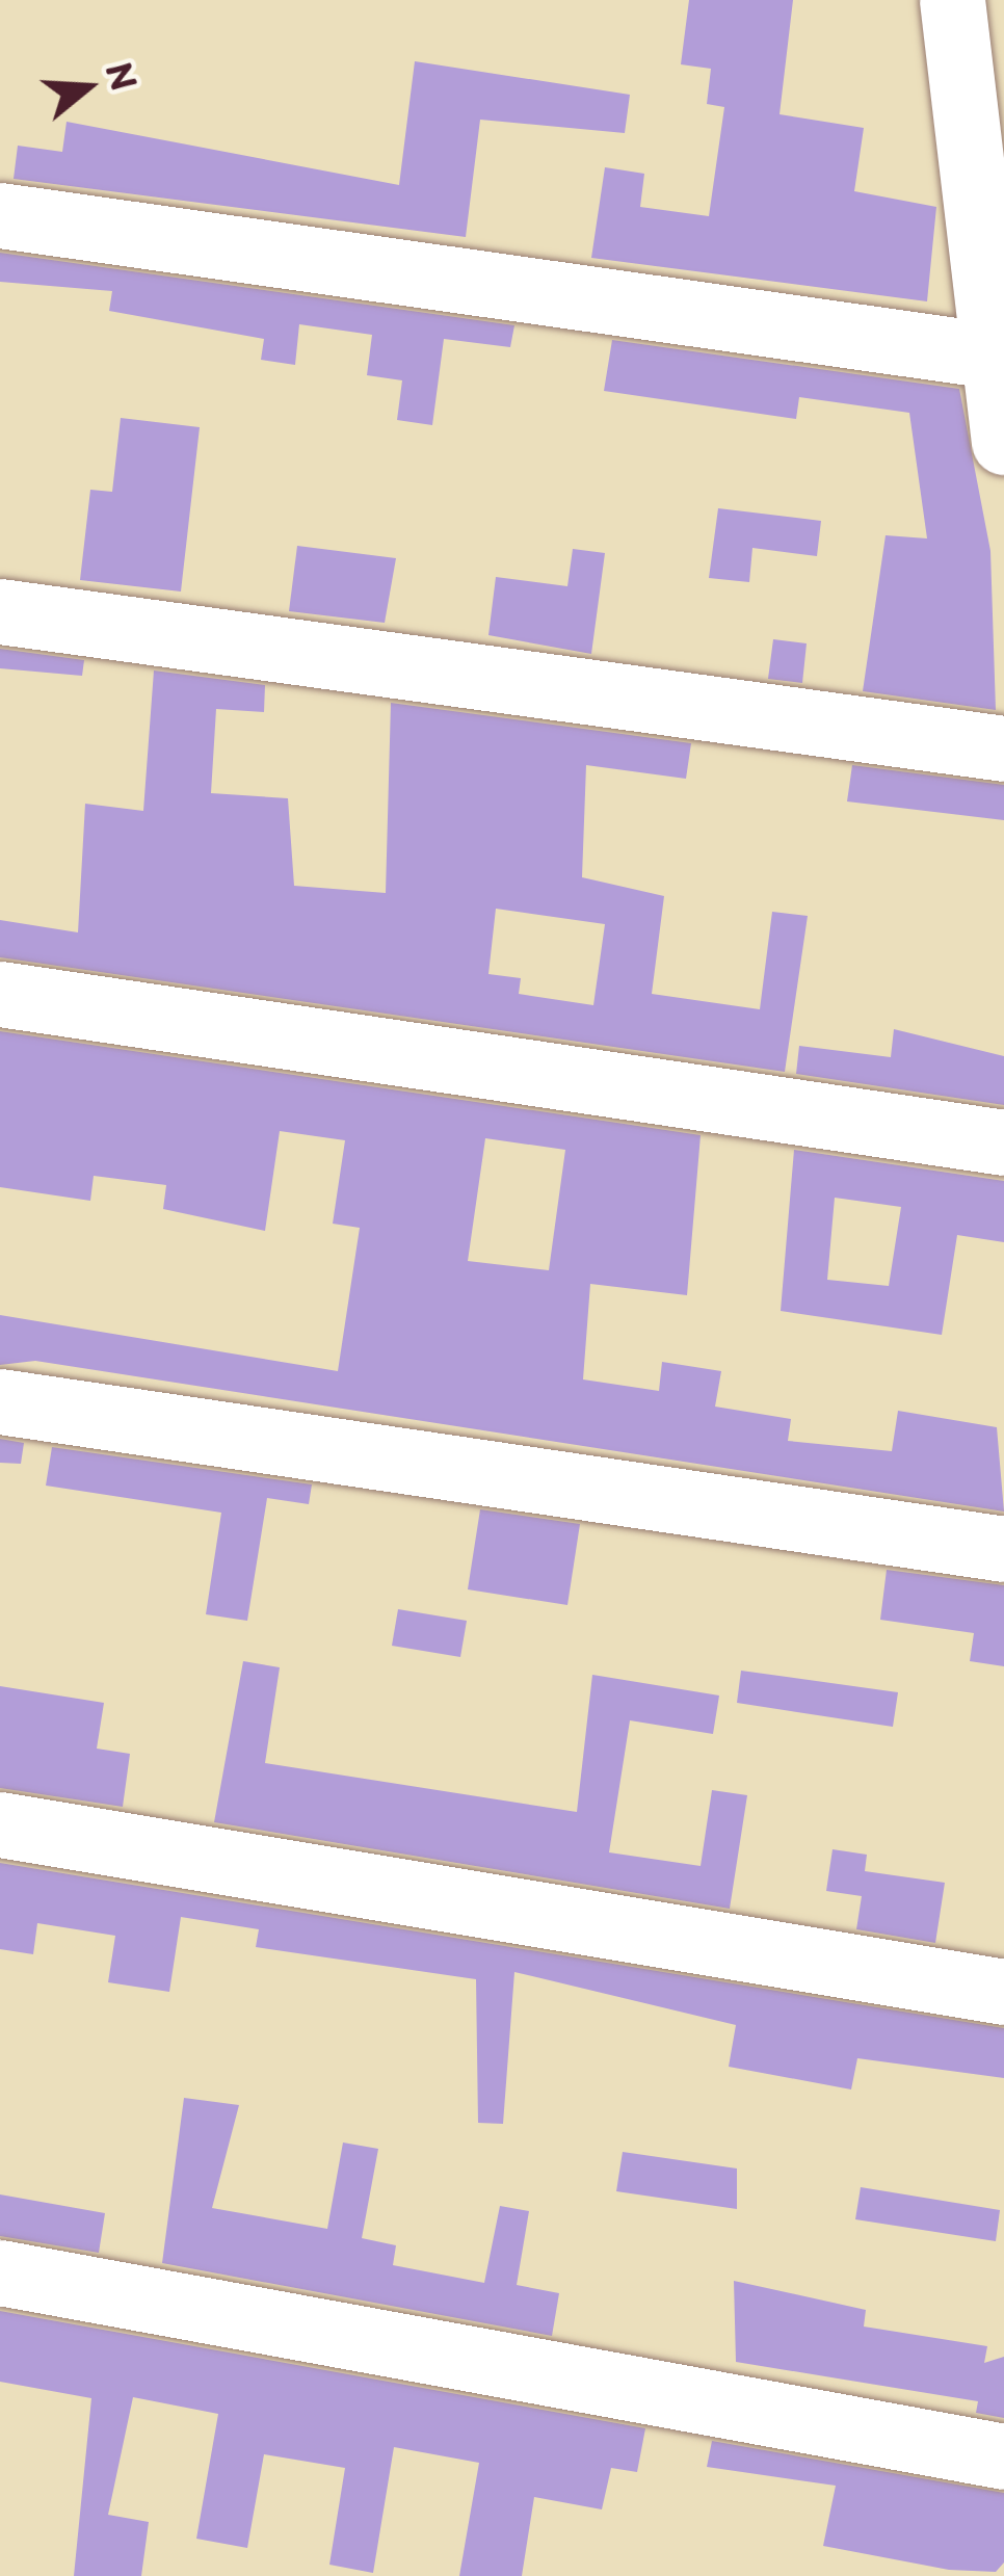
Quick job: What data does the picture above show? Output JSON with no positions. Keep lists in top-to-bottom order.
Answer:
{
  "north": "right"
}
